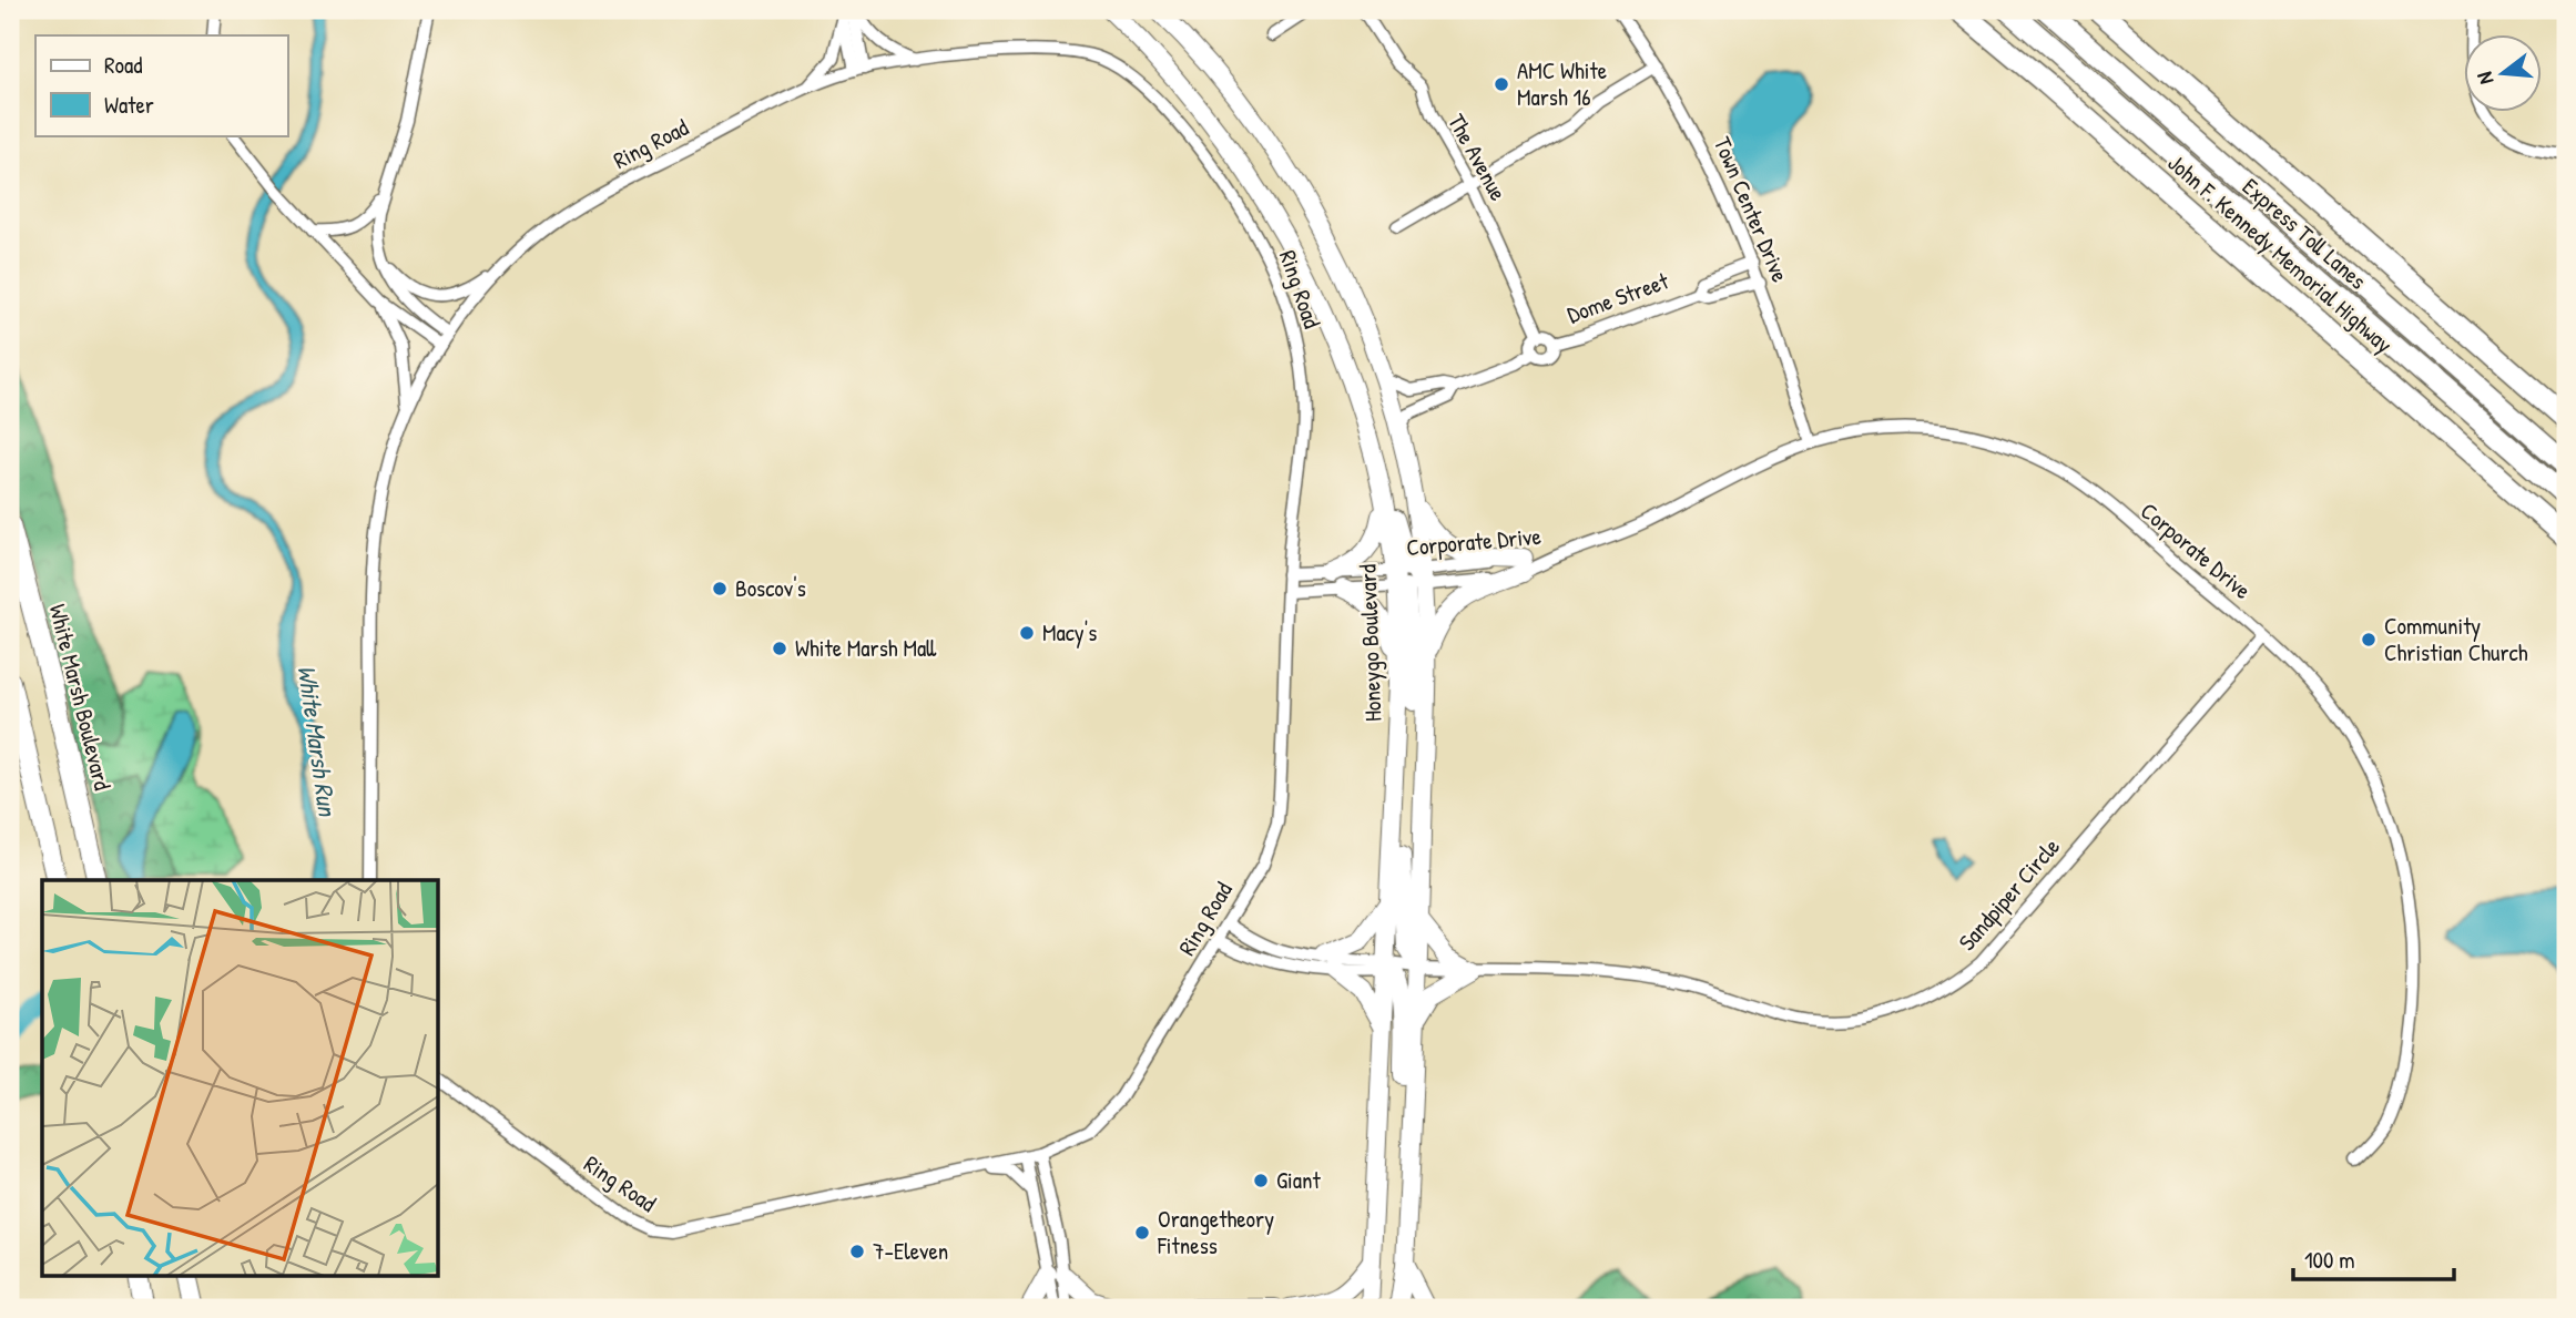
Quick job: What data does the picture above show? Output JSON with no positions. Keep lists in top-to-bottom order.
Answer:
{
  "streets": {
    "highway": ["Express Toll Lanes", "John F. Kennedy Memorial Highway", "White Marsh Boulevard"],
    "main road": ["Honeygo Boulevard"],
    "street": [
      "Ring Road",
      "The Avenue",
      "Town Center Drive",
      "Dome Street",
      "Corporate Drive",
      "Sandpiper Circle"
    ]
  },
  "crossings": [
    ["The Avenue", "Dome Street"],
    ["Town Center Drive", "Dome Street"],
    ["Town Center Drive", "Corporate Drive"],
    ["Corporate Drive", "Honeygo Boulevard"],
    ["Corporate Drive", "Sandpiper Circle"],
    ["Honeygo Boulevard", "Sandpiper Circle"]
  ],
  "water": ["White Marsh Run"],
  "places": [
    "AMC White Marsh 16",
    "Boscov's",
    "Macy's",
    "Community Christian Church",
    "White Marsh Mall",
    "Giant",
    "Orangetheory Fitness",
    "7-Eleven"
  ],
  "legend": ["Road", "Water"],
  "scale_bar": "100 m",
  "north": "left"
}
